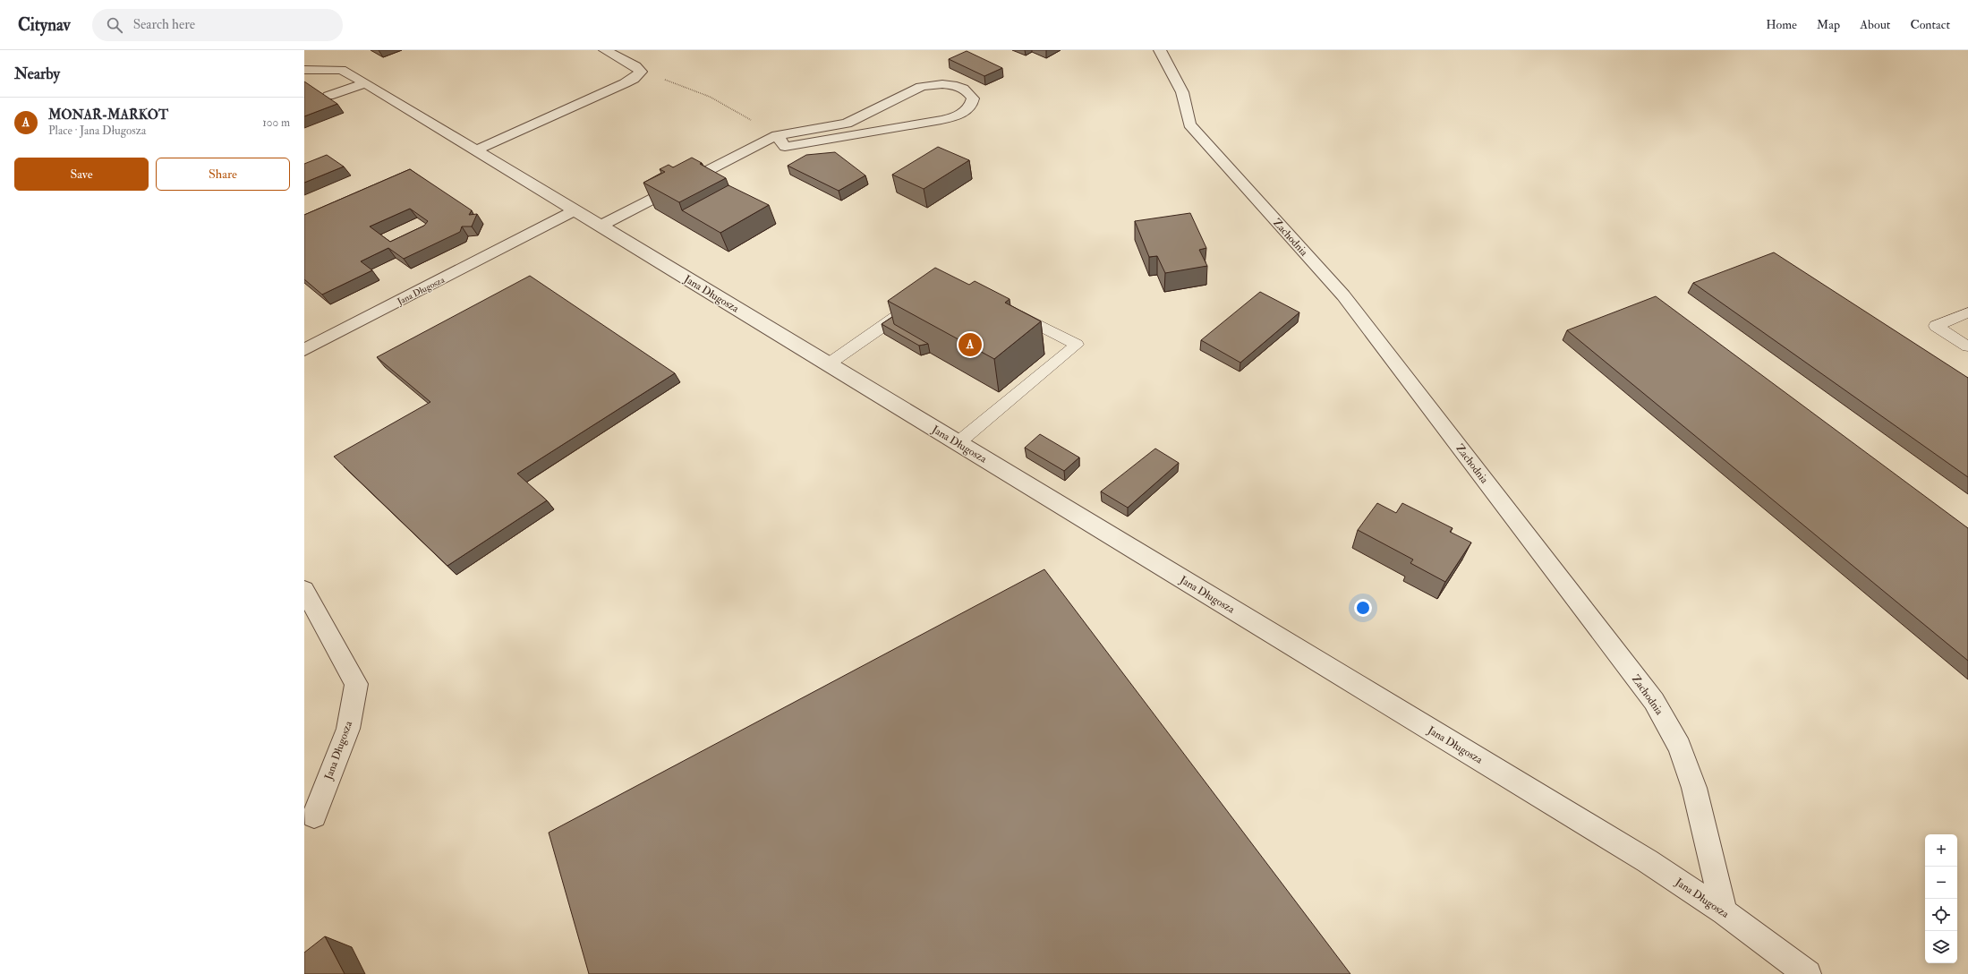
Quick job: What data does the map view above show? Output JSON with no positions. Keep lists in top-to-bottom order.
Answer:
{
  "streets": {
    "street": ["Zachodnia", "Jana Długosza"]
  },
  "crossings": [
    ["Zachodnia", "Jana Długosza"]
  ],
  "page": {
    "header": "Citynav",
    "search": "Search here",
    "nav": [
      "Home",
      "Map",
      "About",
      "Contact"
    ],
    "heading": "Nearby",
    "list": [
      {
        "mark": "A",
        "name": "MONAR-MARKOT",
        "note": "Place · Jana Długosza",
        "value": "100 m"
      }
    ],
    "buttons": ["Save", "Share"],
    "pins": "A",
    "map_buttons": ["+", "−"]
  }
}
